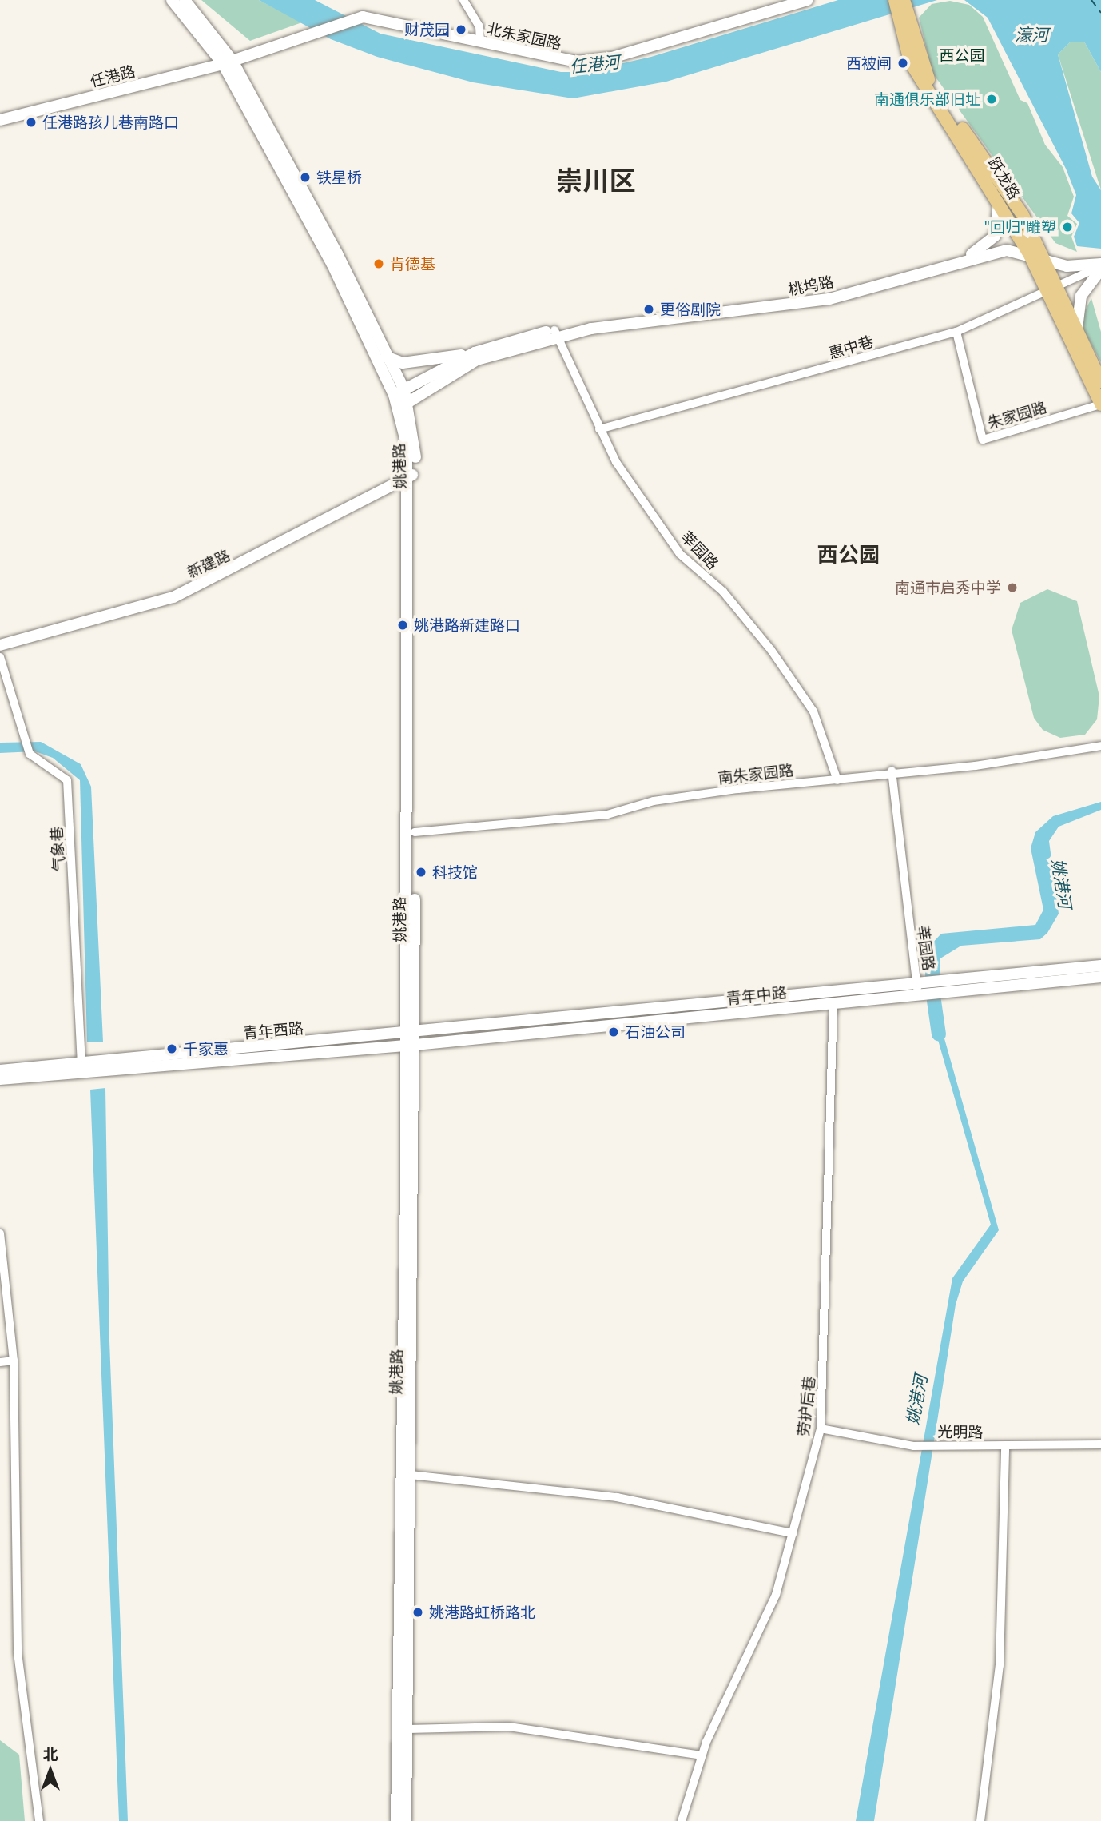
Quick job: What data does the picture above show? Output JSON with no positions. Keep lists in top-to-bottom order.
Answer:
{
  "streets": {
    "main road": [
      "北朱家园路",
      "任港路",
      "跃龙路",
      "桃坞路",
      "姚港路",
      "新建路",
      "青年中路",
      "青年西路"
    ],
    "street": [
      "惠中巷",
      "朱家园路",
      "莘园路",
      "南朱家园路",
      "气象巷",
      "劳护后巷",
      "光明路"
    ]
  },
  "crossings": [
    ["北朱家园路", "任港路"],
    ["北朱家园路", "姚港路"],
    ["任港路", "姚港路"],
    ["跃龙路", "桃坞路"],
    ["跃龙路", "惠中巷"],
    ["跃龙路", "朱家园路"],
    ["桃坞路", "姚港路"],
    ["桃坞路", "莘园路"],
    ["惠中巷", "朱家园路"],
    ["惠中巷", "莘园路"],
    ["姚港路", "新建路"],
    ["姚港路", "南朱家园路"],
    ["姚港路", "青年中路"],
    ["姚港路", "青年西路"],
    ["莘园路", "南朱家园路"],
    ["莘园路", "青年中路"],
    ["气象巷", "青年西路"],
    ["青年中路", "青年西路"],
    ["青年中路", "劳护后巷"],
    ["劳护后巷", "光明路"]
  ],
  "districts": ["崇川区", "西公园"],
  "water": ["濠河", "任港河", "姚港河"],
  "parks": ["西公园"],
  "places": [
    "财茂园",
    "西被闸",
    "南通俱乐部旧址",
    "任港路孩儿巷南路口",
    "铁星桥",
    "\"回归\"雕塑",
    "肯德基",
    "更俗剧院",
    "南通市启秀中学",
    "姚港路新建路口",
    "科技馆",
    "石油公司",
    "千家惠",
    "姚港路虹桥路北"
  ],
  "north": "top"
}
